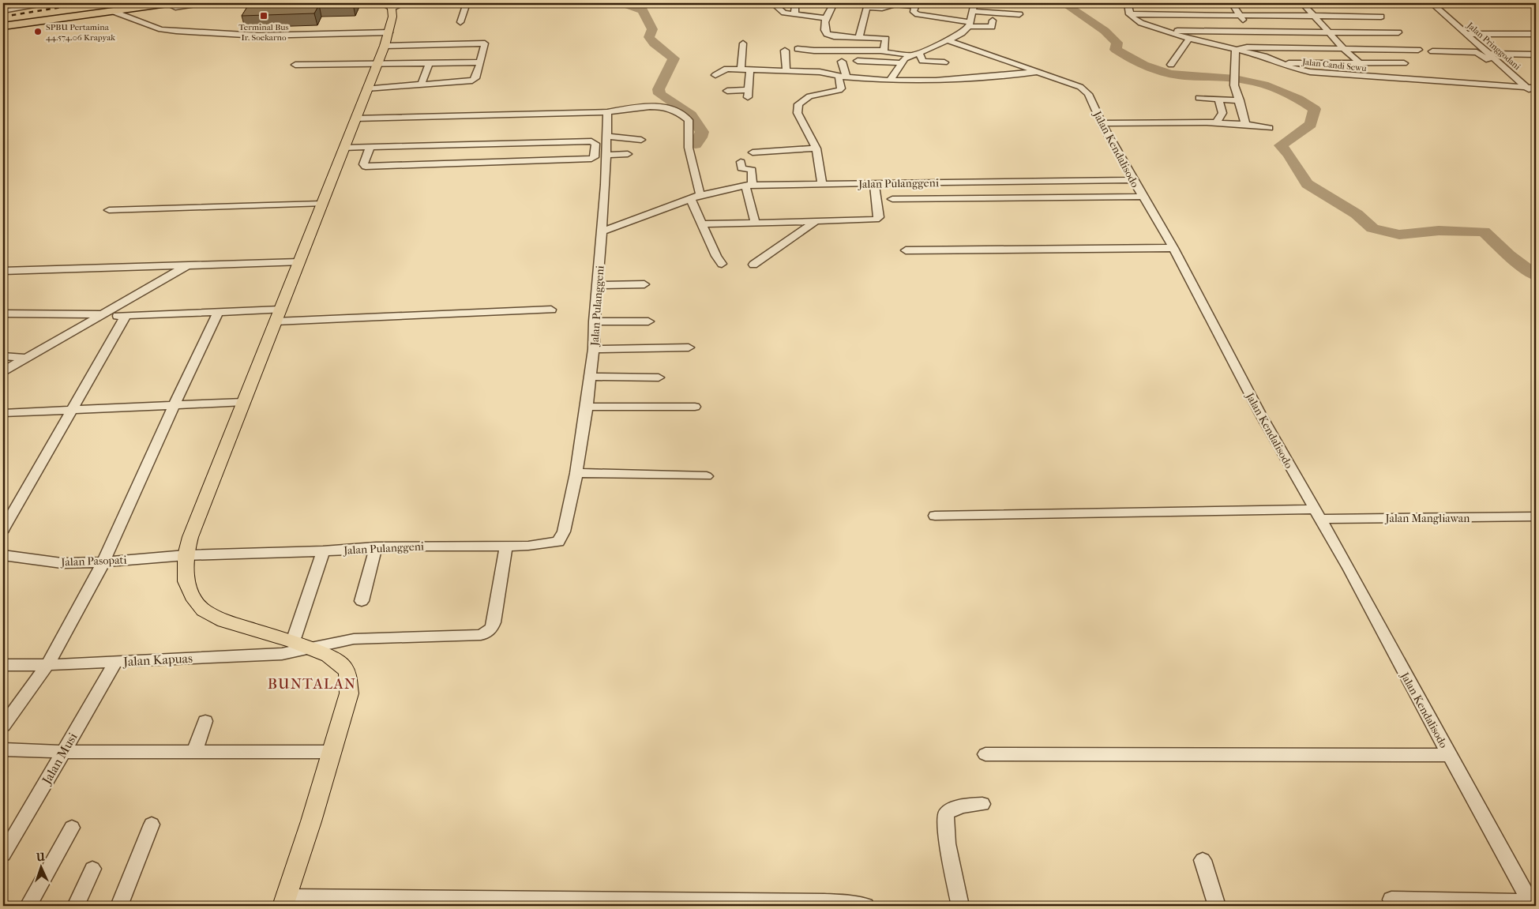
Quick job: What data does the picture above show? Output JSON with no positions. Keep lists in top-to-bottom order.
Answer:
{
  "streets": {
    "street": [
      "Jalan Pringgodani",
      "Jalan Candi Sewu",
      "Jalan Kendalisodo",
      "Jalan Pulanggeni",
      "Jalan Mangliawan",
      "Jalan Pasopati",
      "Jalan Kapuas",
      "Jalan Musi"
    ]
  },
  "crossings": [
    ["Jalan Pringgodani", "Jalan Candi Sewu"],
    ["Jalan Kendalisodo", "Jalan Pulanggeni"],
    ["Jalan Kendalisodo", "Jalan Mangliawan"],
    ["Jalan Pulanggeni", "Jalan Pasopati"],
    ["Jalan Pulanggeni", "Jalan Kapuas"],
    ["Jalan Kapuas", "Jalan Musi"]
  ],
  "districts": ["BUNTALAN"],
  "places": {
    "transit": ["Terminal Bus Ir. Soekarno"],
    "other": ["SPBU Pertamina 44.574.06 Krapyak"]
  },
  "north": "top"
}
